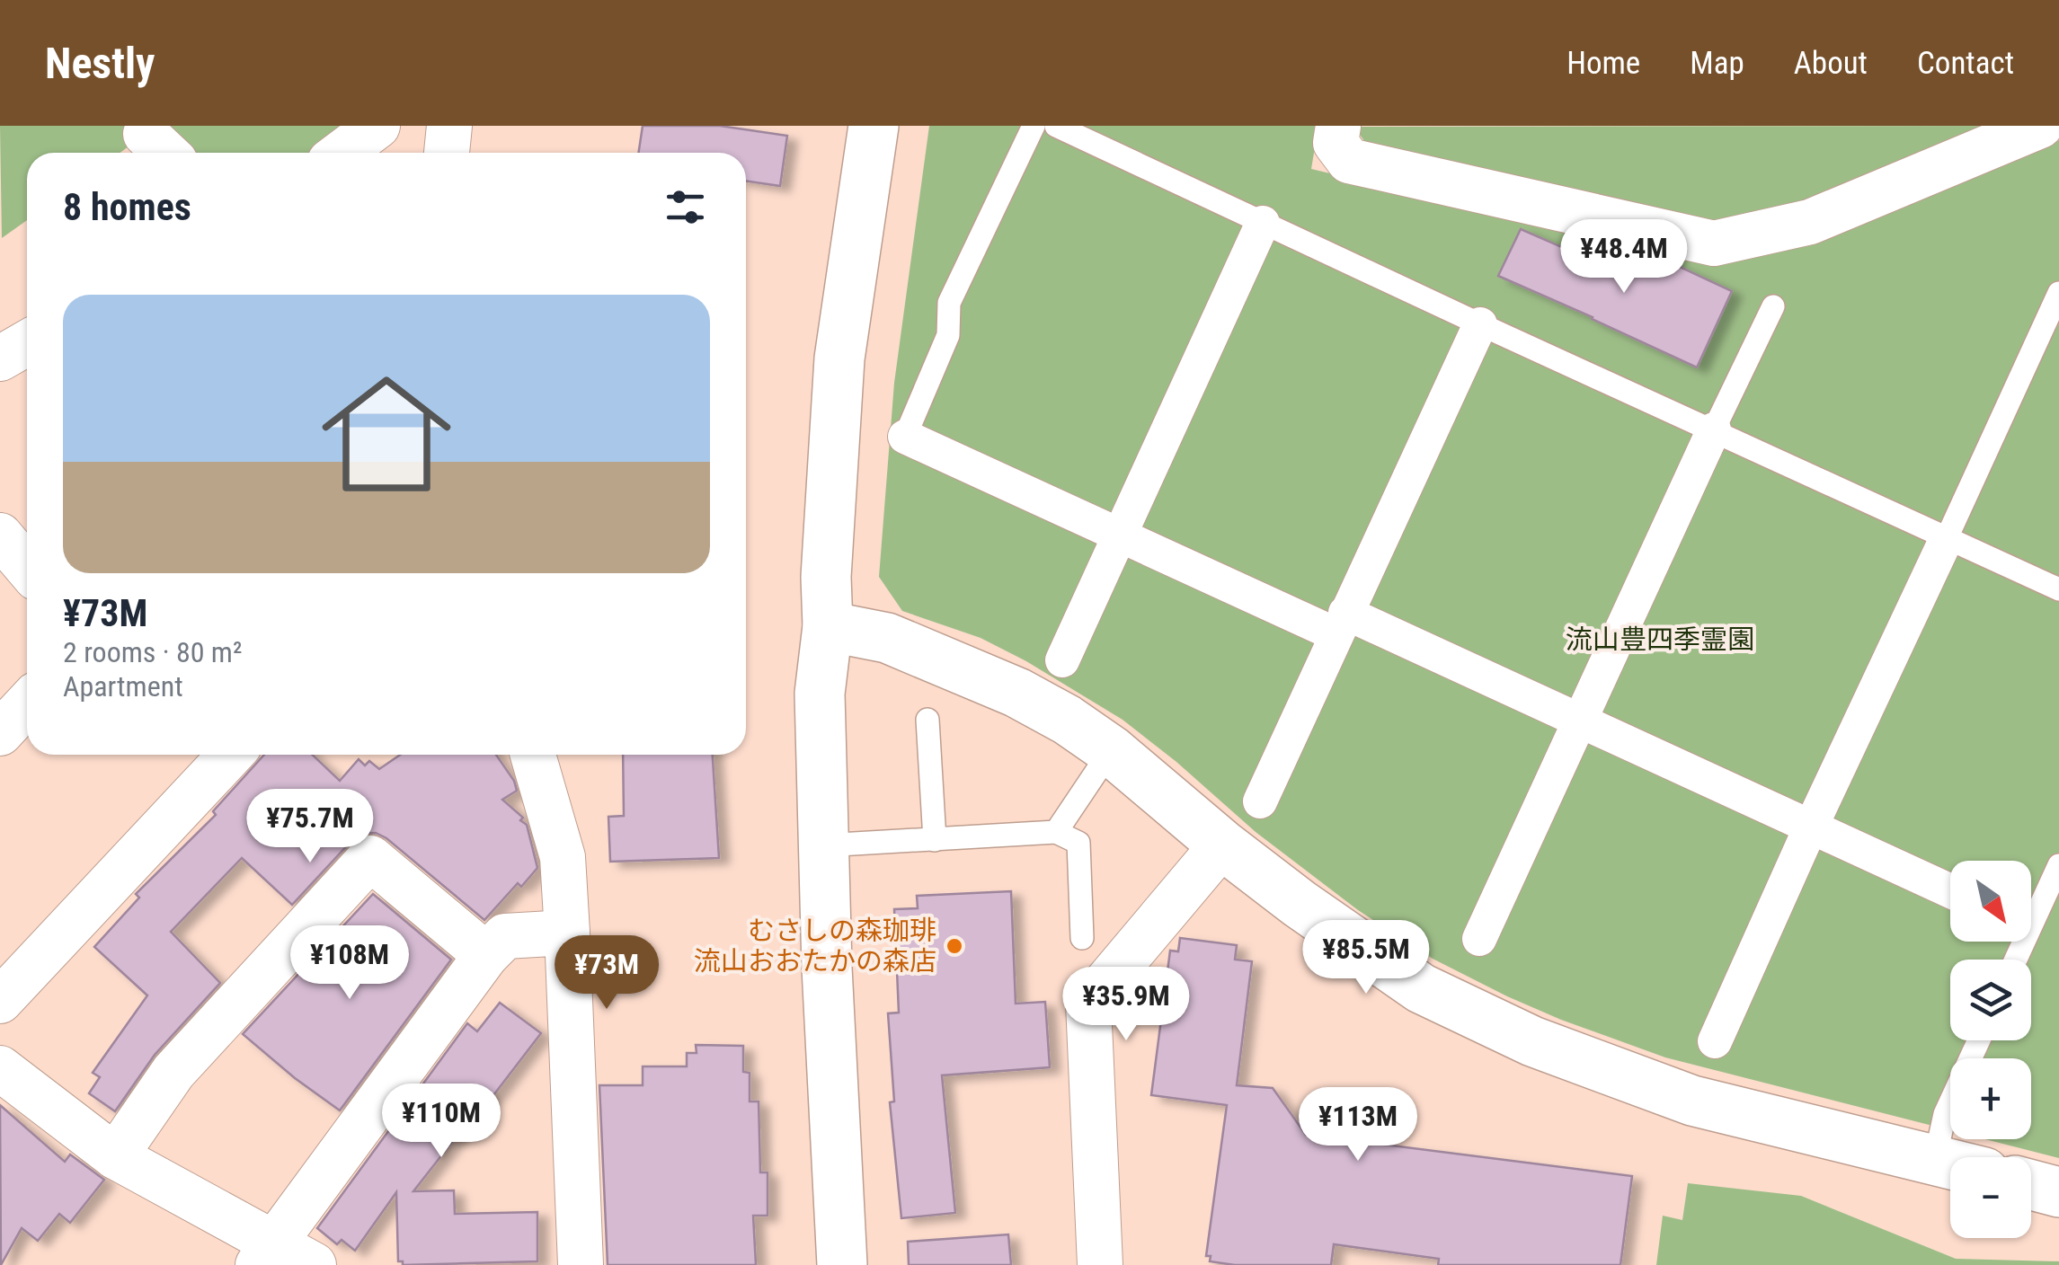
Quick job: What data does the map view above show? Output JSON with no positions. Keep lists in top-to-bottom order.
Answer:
{
  "parks": ["流山豊四季霊園"],
  "places": ["むさしの森珈琲 流山おおたかの森店"],
  "north": "bottom right",
  "page": {
    "header": "Nestly",
    "nav": [
      "Home",
      "Map",
      "About",
      "Contact"
    ],
    "heading": "8 homes",
    "price": [
      "¥48.4M",
      "¥75.7M",
      "¥85.5M",
      "¥108M",
      "¥73M",
      "¥35.9M",
      "¥110M",
      "¥113M"
    ],
    "list": [
      {
        "name": "¥73M",
        "note": "2 rooms · 80 m² · Apartment"
      }
    ],
    "map_buttons": ["+", "−"]
  }
}
